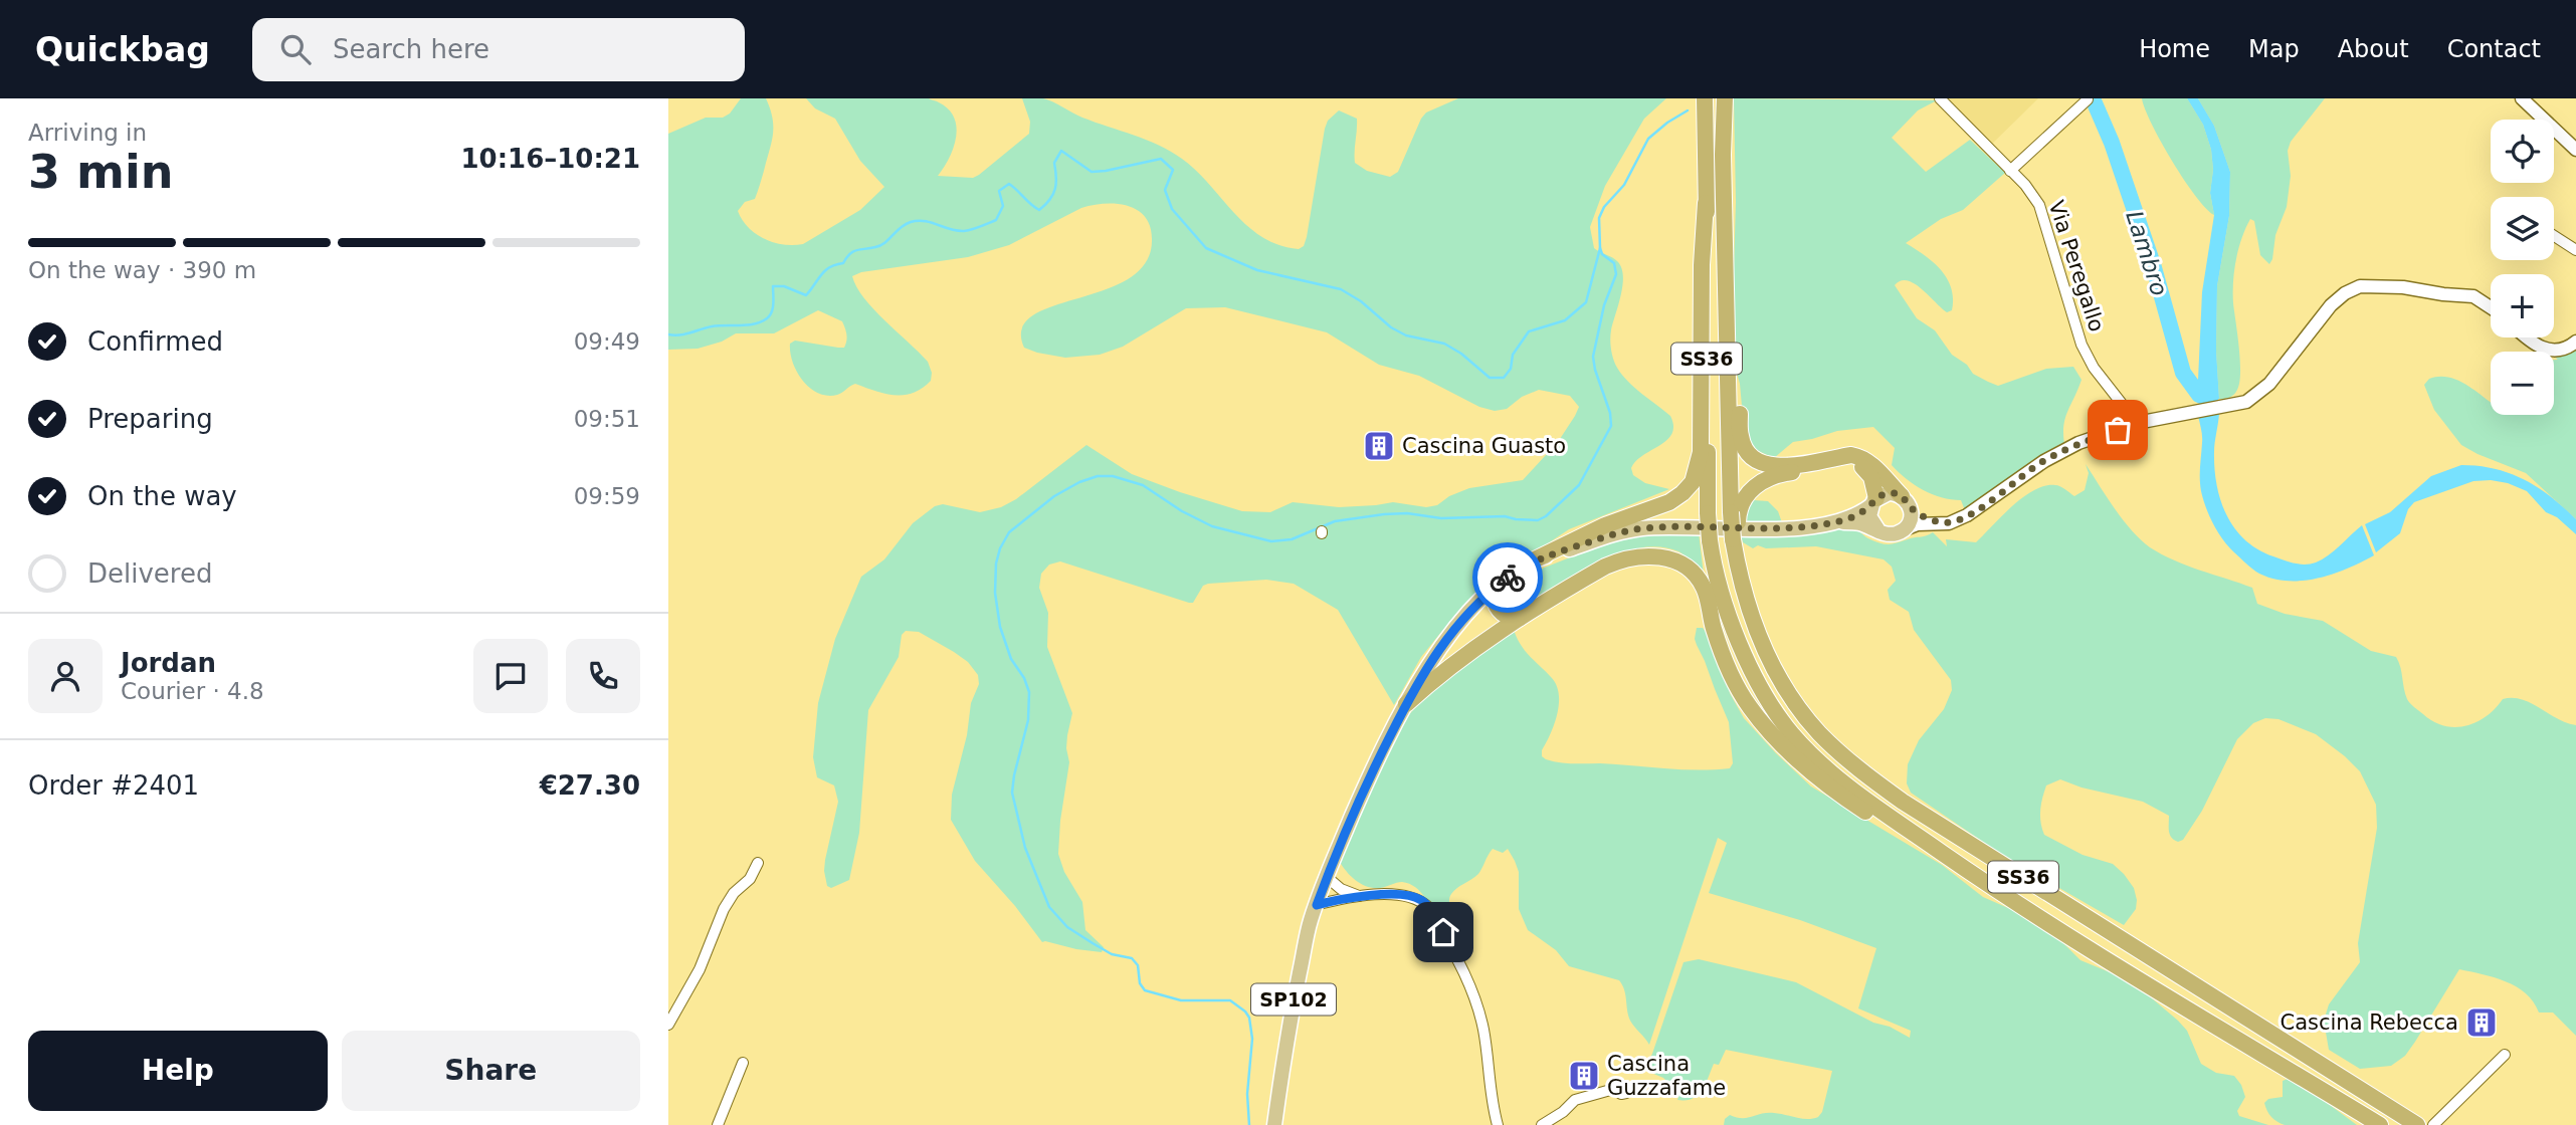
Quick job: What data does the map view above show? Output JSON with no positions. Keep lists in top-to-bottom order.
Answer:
{
  "streets": {
    "highway": ["SS36"],
    "main road": ["SP102"],
    "street": ["Via Peregallo"]
  },
  "water": ["Lambro"],
  "places": {
    "building": ["Cascina Guasto", "Cascina Rebecca", "Cascina Guzzafame"]
  },
  "page": {
    "header": "Quickbag",
    "search": "Search here",
    "nav": [
      "Home",
      "Map",
      "About",
      "Contact"
    ],
    "heading": ["3 min", "Arriving in", "10:16–10:21"],
    "panel": [
      "Jordan",
      "Courier · 4.8",
      "Order #2401",
      "€27.30"
    ],
    "map_buttons": ["+", "−"],
    "bar": "On the way · 390 m",
    "list": [
      ["Confirmed", "09:49"],
      ["Preparing", "09:51"],
      ["On the way", "09:59"],
      "Delivered"
    ],
    "buttons": ["Help", "Share"]
  }
}
